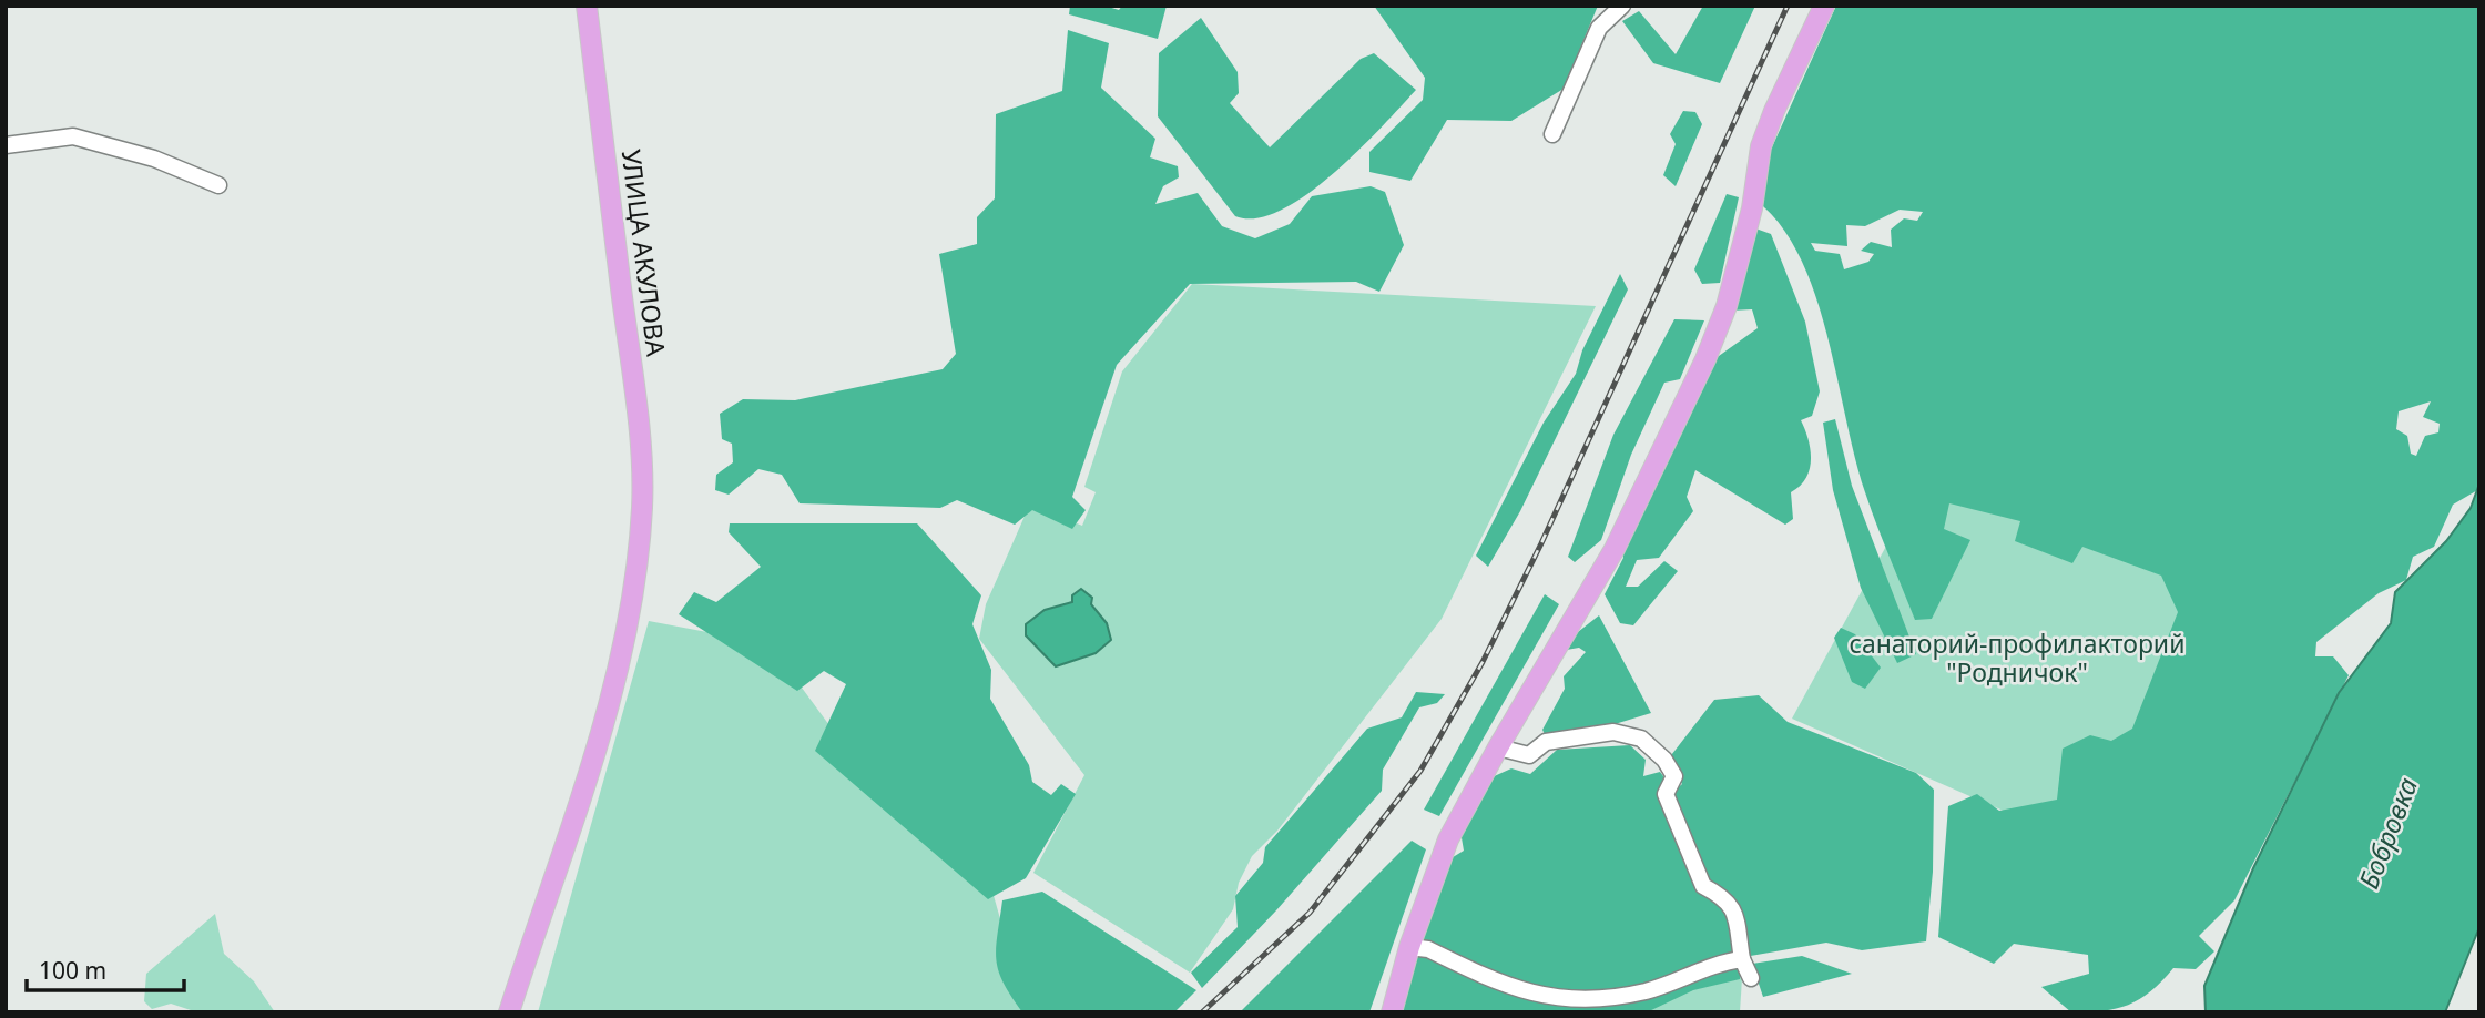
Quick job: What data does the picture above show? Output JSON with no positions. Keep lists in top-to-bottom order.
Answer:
{
  "streets": {
    "main road": ["УЛИЦА АКУЛОВА"]
  },
  "water": ["Бобровка"],
  "parks": ["санаторий-профилакторий \"Родничок\""],
  "scale_bar": "100 m"
}
